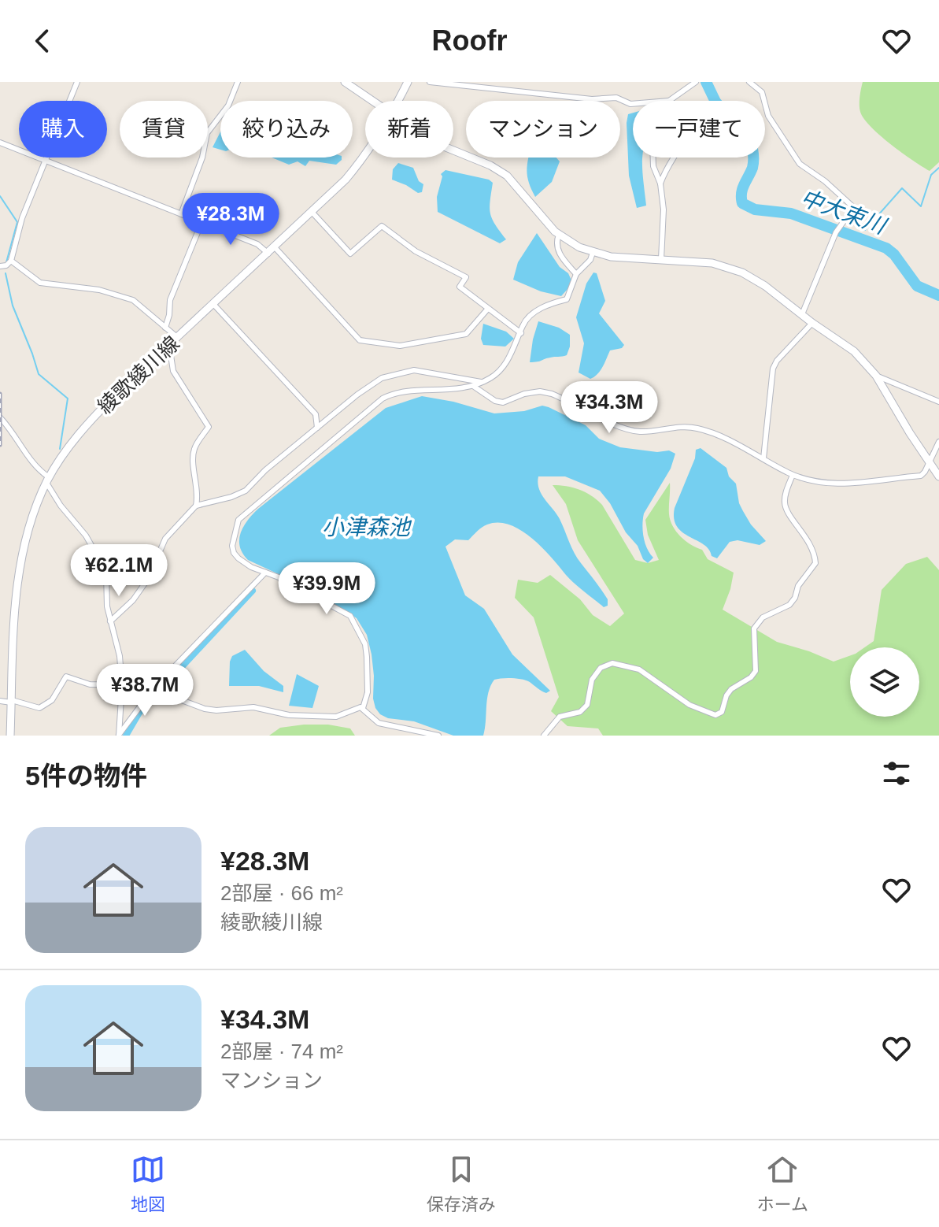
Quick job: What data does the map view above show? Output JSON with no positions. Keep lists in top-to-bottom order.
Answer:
{
  "streets": {
    "main road": ["綾歌綾川線"]
  },
  "water": ["中大束川", "小津森池"],
  "page": {
    "header": "Roofr",
    "chip": [
      "購入",
      "賃貸",
      "絞り込み",
      "新着",
      "マンション",
      "一戸建て"
    ],
    "price": [
      "¥28.3M",
      "¥34.3M",
      "¥62.1M",
      "¥39.9M",
      "¥38.7M"
    ],
    "heading": "5件の物件",
    "list": [
      {
        "name": "¥28.3M",
        "note": "2部屋 · 66 m² · 綾歌綾川線"
      },
      {
        "name": "¥34.3M",
        "note": "2部屋 · 74 m² · マンション"
      }
    ],
    "tabs": ["地図", "保存済み", "ホーム"]
  }
}
